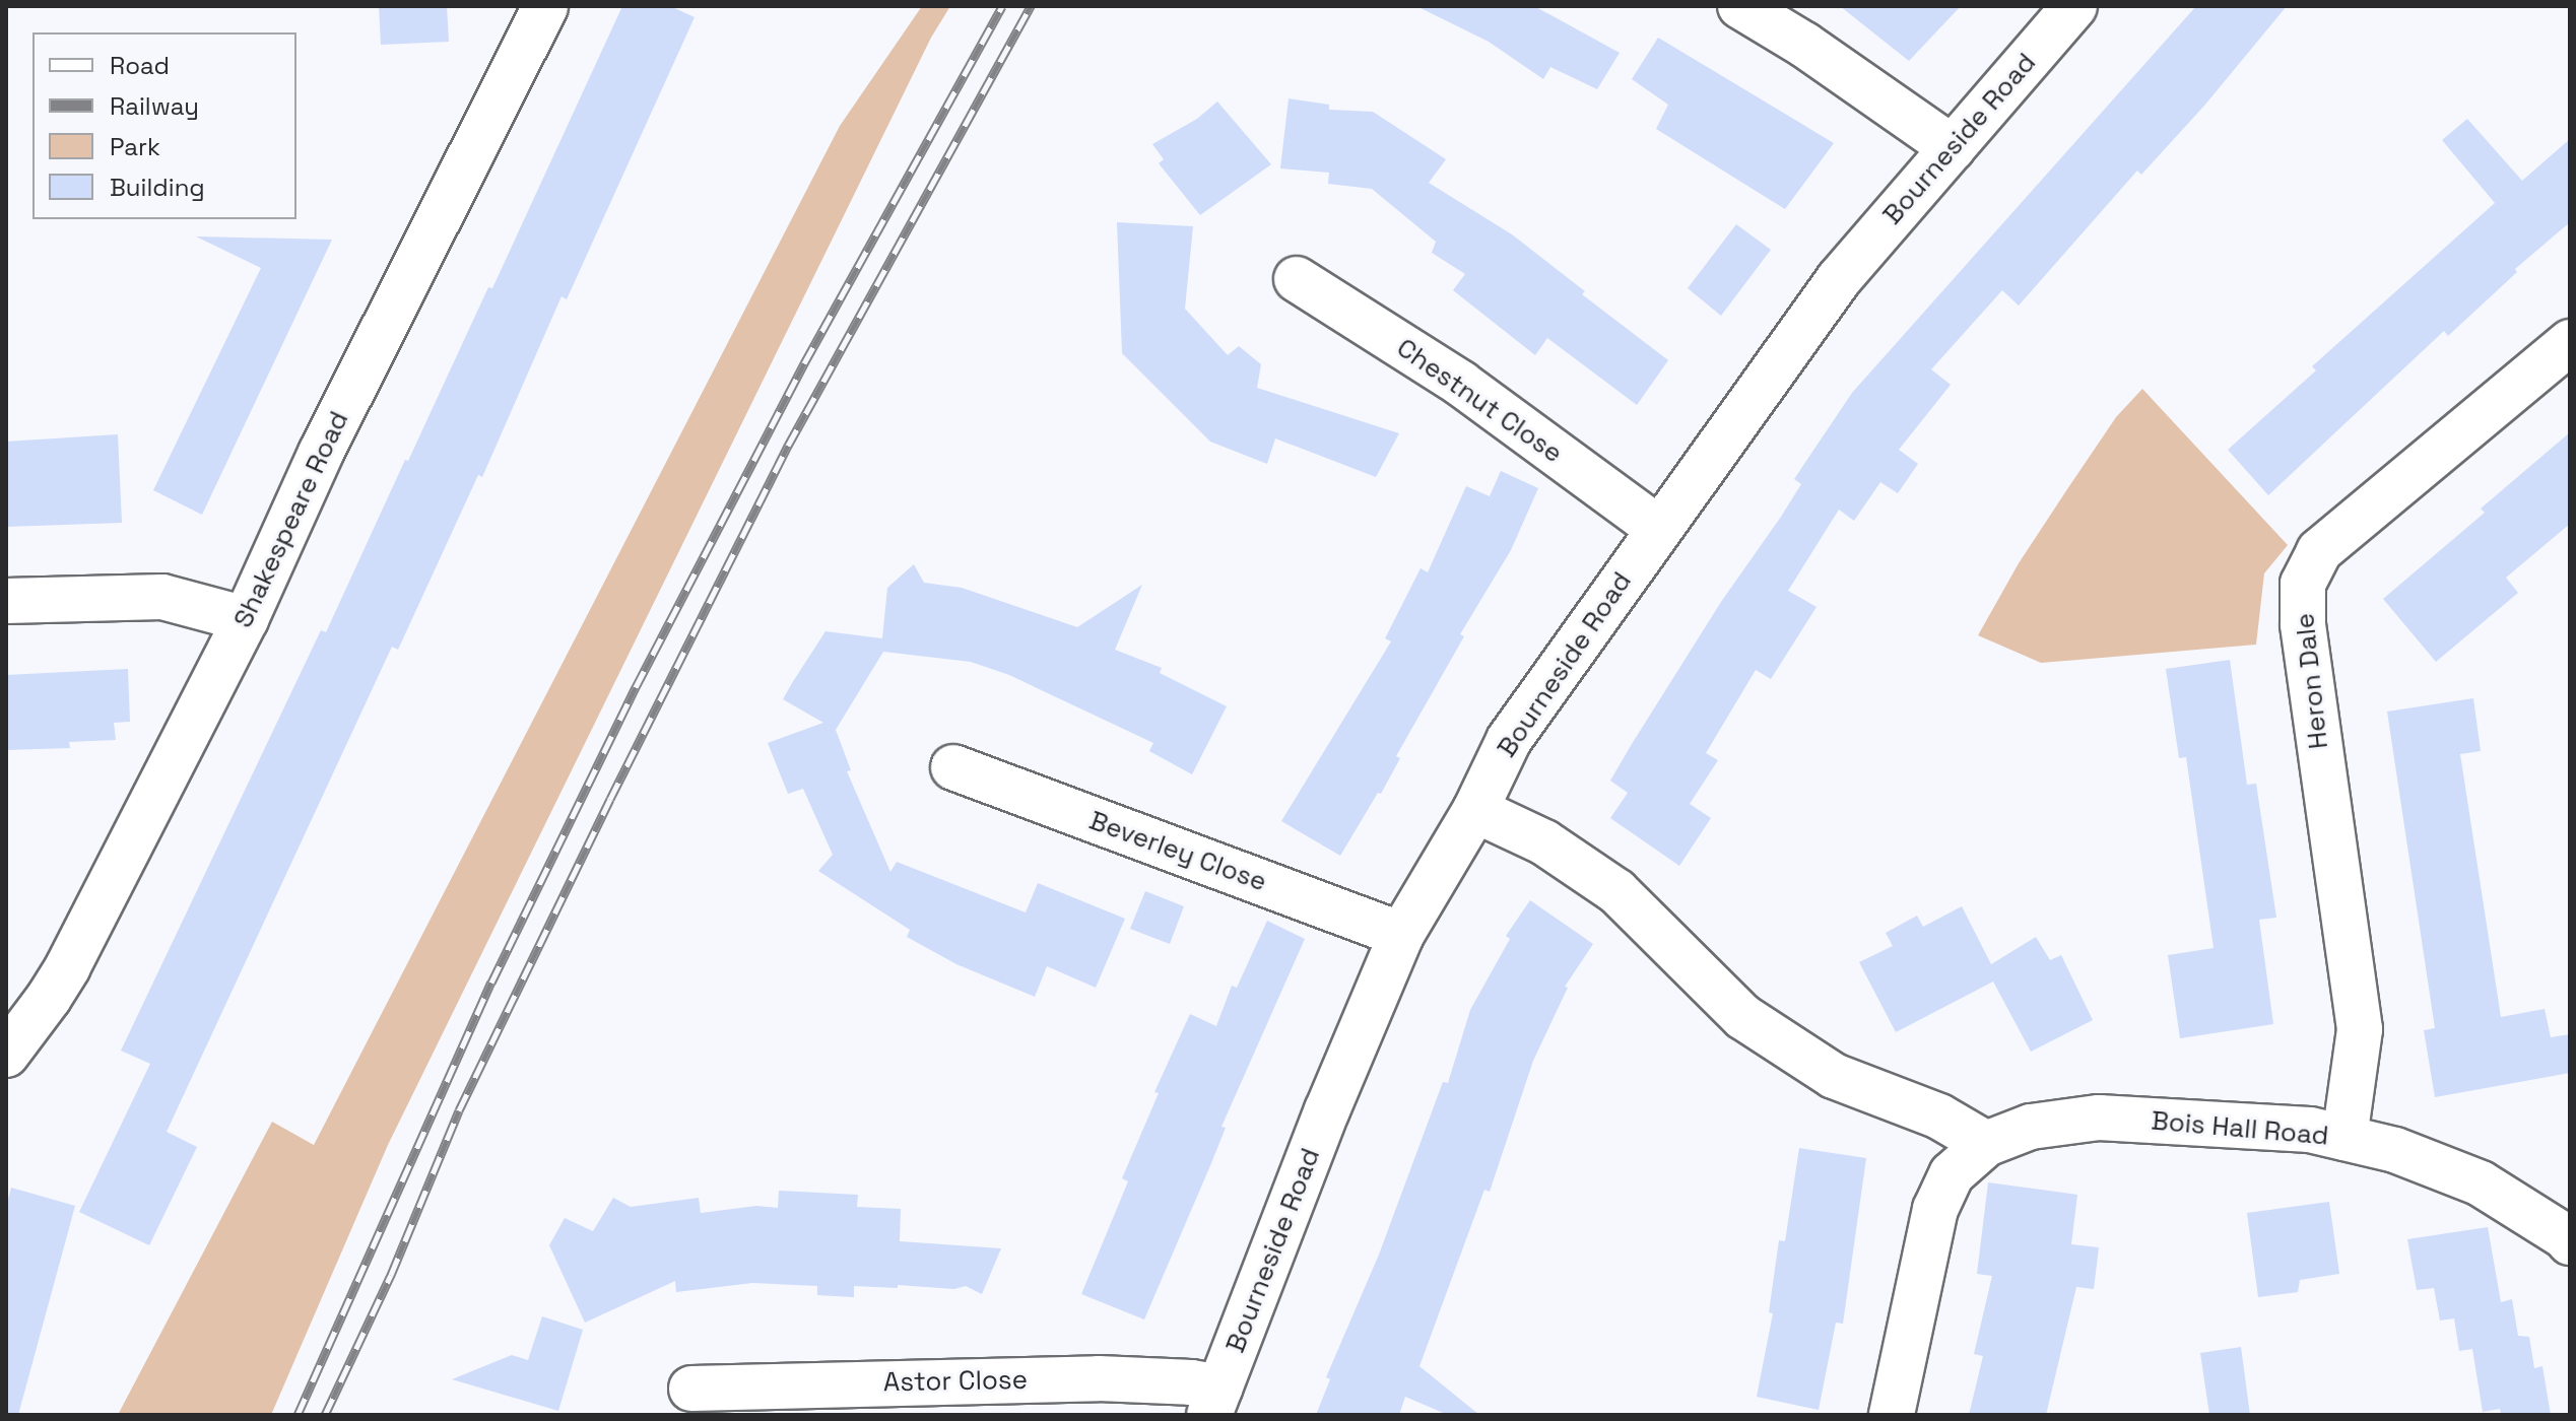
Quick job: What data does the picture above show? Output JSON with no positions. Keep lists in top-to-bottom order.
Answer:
{
  "streets": {
    "street": [
      "Bourneside Road",
      "Chestnut Close",
      "Shakespeare Road",
      "Heron Dale",
      "Beverley Close",
      "Bois Hall Road",
      "Astor Close"
    ]
  },
  "crossings": [
    ["Bourneside Road", "Chestnut Close"],
    ["Bourneside Road", "Beverley Close"],
    ["Bourneside Road", "Astor Close"],
    ["Heron Dale", "Bois Hall Road"]
  ],
  "legend": [
    "Road",
    "Railway",
    "Park",
    "Building"
  ]
}
